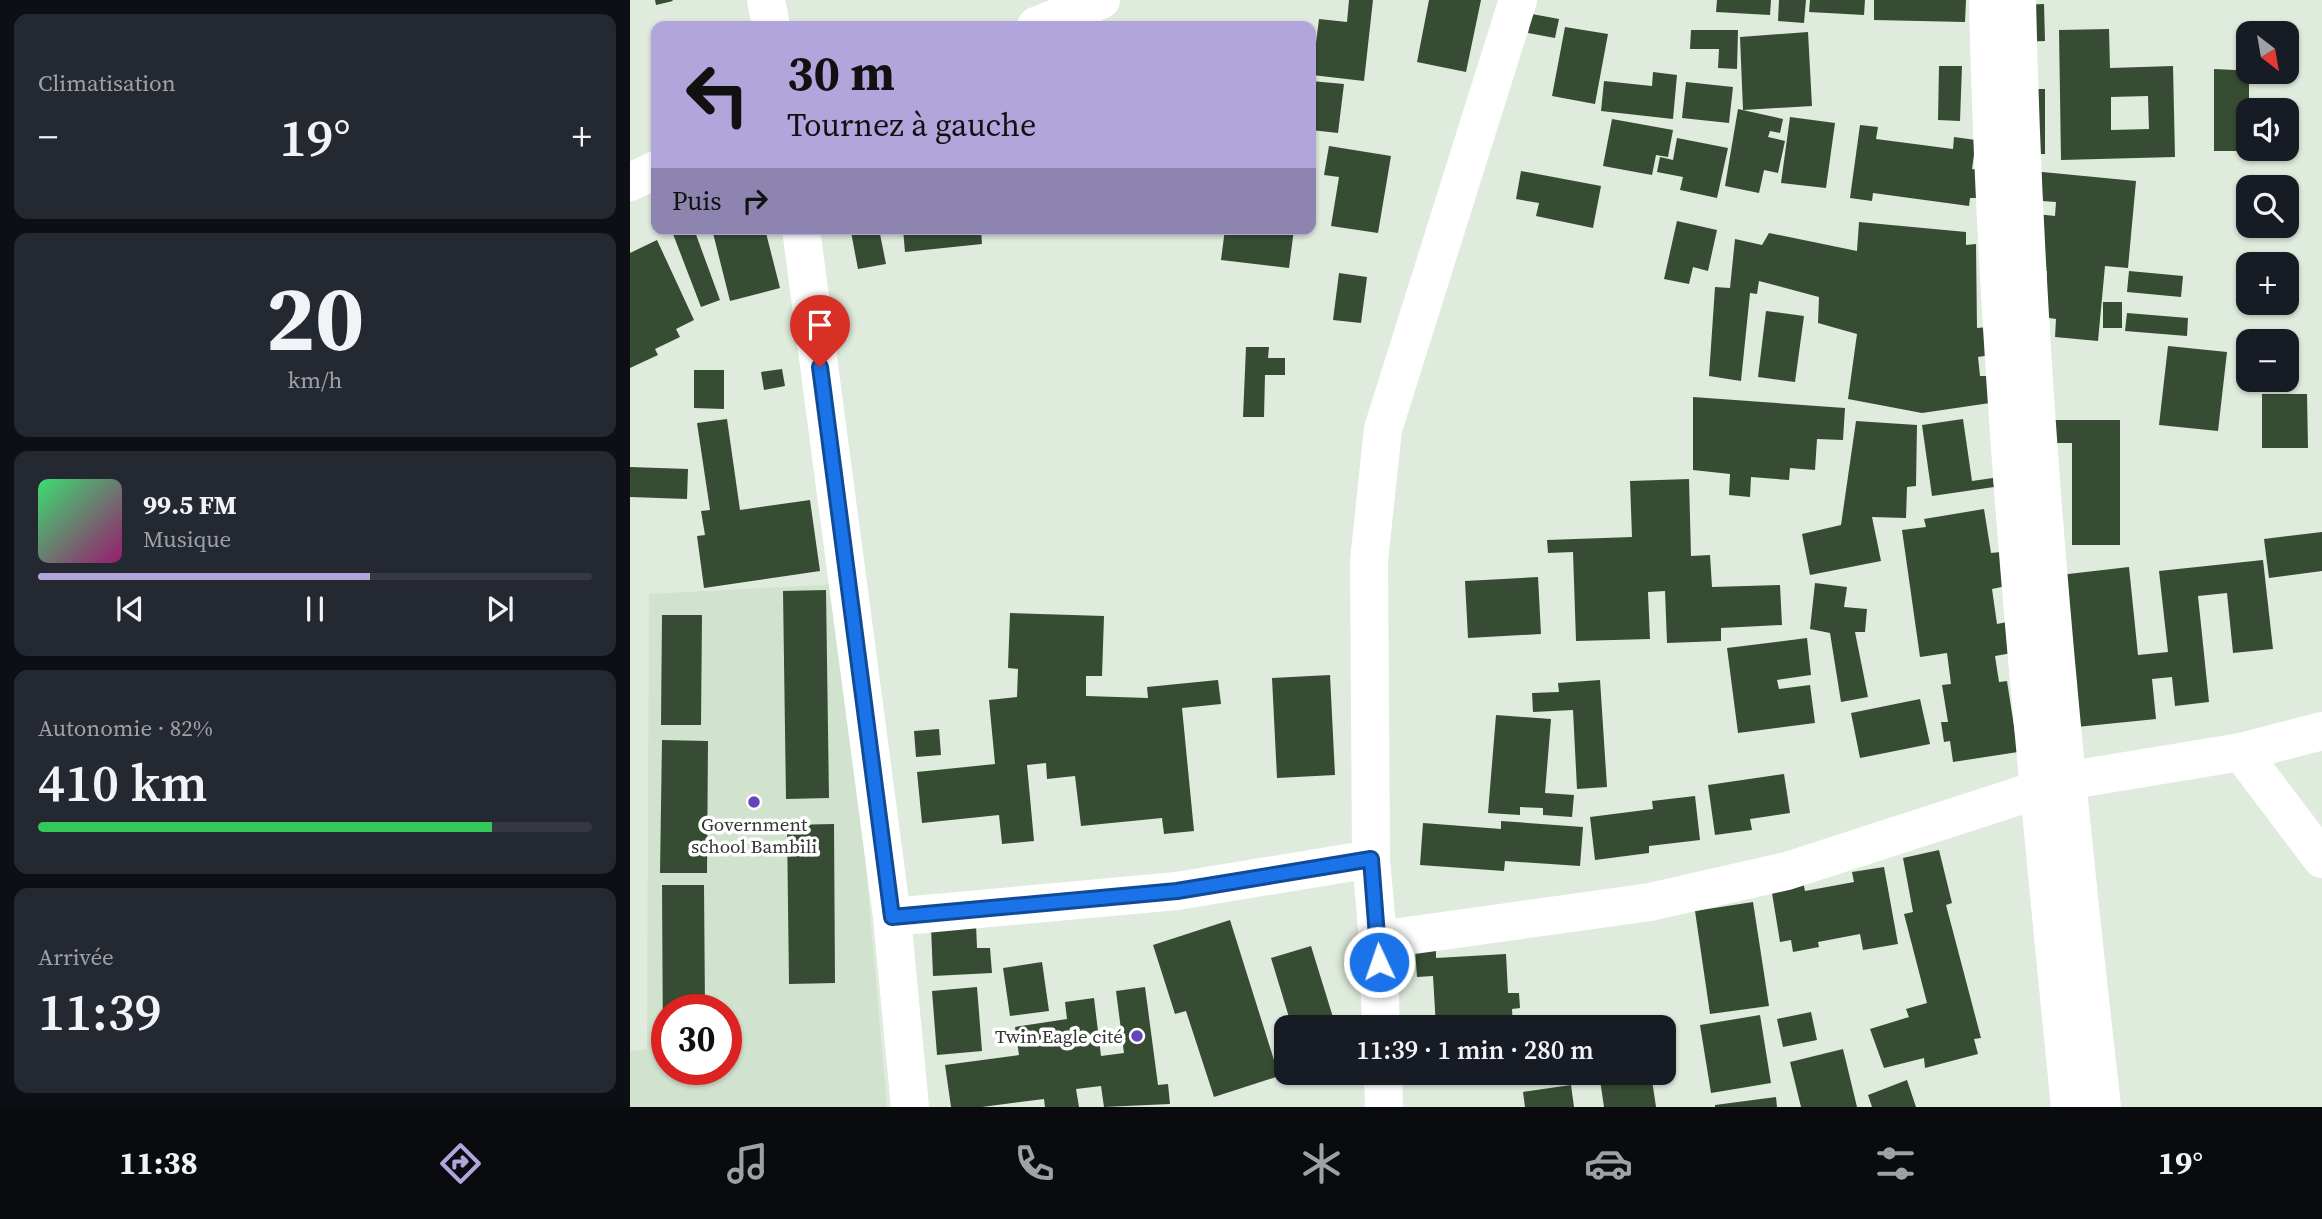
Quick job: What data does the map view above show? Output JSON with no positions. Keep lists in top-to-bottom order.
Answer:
{
  "places": ["Government school Bambili", "Twin Eagle cité"],
  "north": "bottom right",
  "page": {
    "tile": [
      "Climatisation",
      ["20", "km/h"],
      ["Autonomie · 82%", "410 km"],
      ["Arrivée", "11:39"]
    ],
    "map_buttons": ["+", "−"],
    "turn": ["30 m", "Tournez à gauche"],
    "heat": ["−", "19°", "+"],
    "then": "Puis",
    "song": ["99.5 FM", "Musique"],
    "limit": "30",
    "trip": "11:39 · 1 min · 280 m",
    "tabs": ["11:38", "19°"]
  }
}
